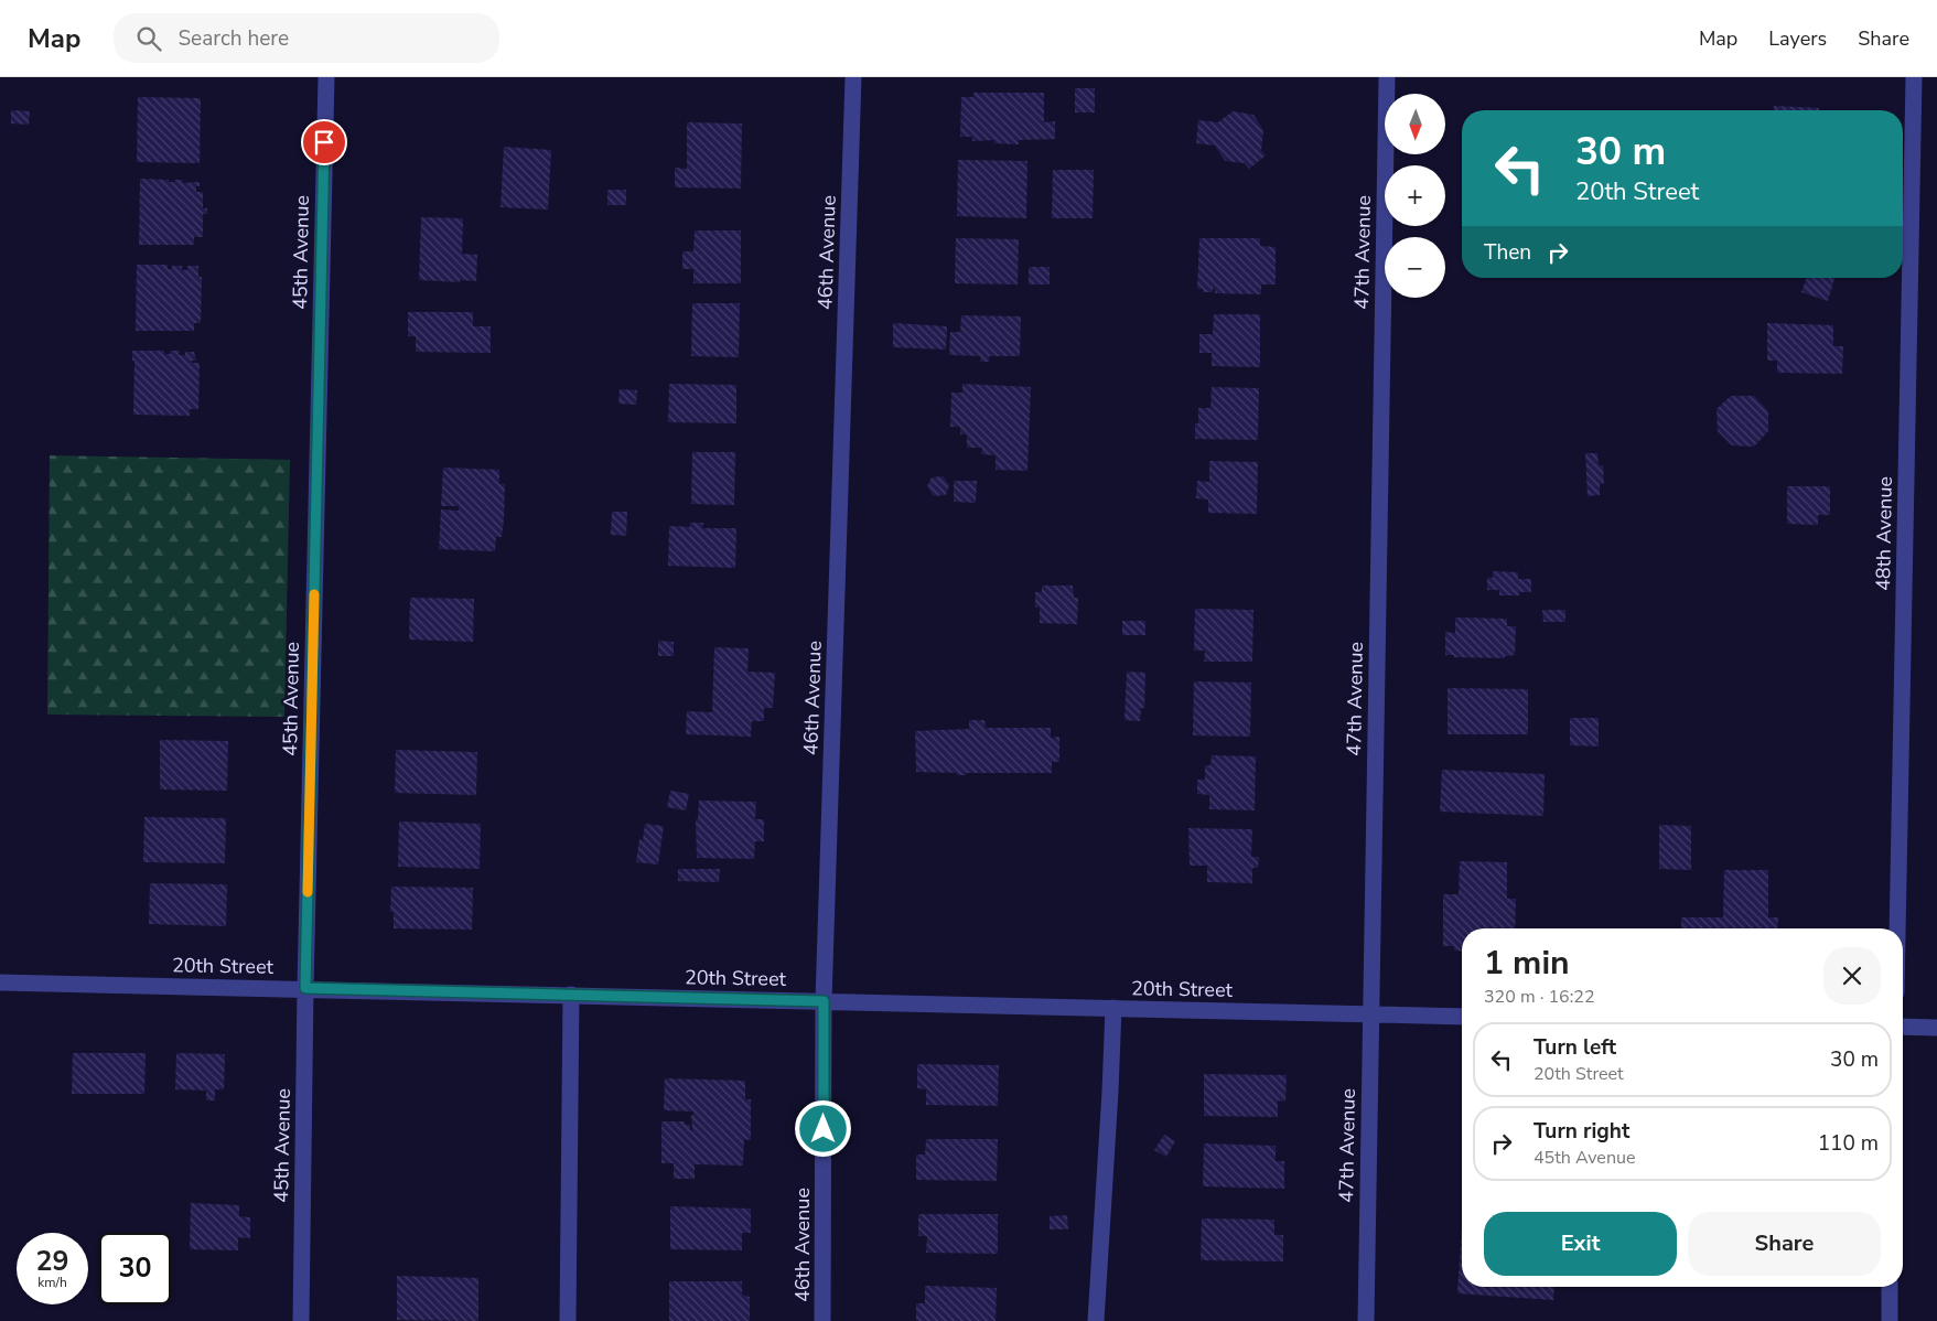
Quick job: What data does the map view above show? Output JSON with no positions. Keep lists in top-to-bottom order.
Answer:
{
  "streets": {
    "street": [
      "45th Avenue",
      "46th Avenue",
      "47th Avenue",
      "48th Avenue",
      "20th Street"
    ]
  },
  "crossings": [
    ["45th Avenue", "20th Street"],
    ["46th Avenue", "20th Street"],
    ["47th Avenue", "20th Street"]
  ],
  "north": "bottom",
  "page": {
    "header": "Map",
    "search": "Search here",
    "nav": ["Map", "Layers", "Share"],
    "map_buttons": ["+", "−"],
    "turn": ["30 m", "20th Street"],
    "then": "Then",
    "heading": ["1 min", "320 m · 16:22"],
    "list": [
      {
        "name": "Turn left",
        "note": "20th Street",
        "value": "30 m"
      },
      {
        "name": "Turn right",
        "note": "45th Avenue",
        "value": "110 m"
      }
    ],
    "buttons": ["Exit", "Share"],
    "speed": "29 km/h",
    "limit": "30"
  }
}
